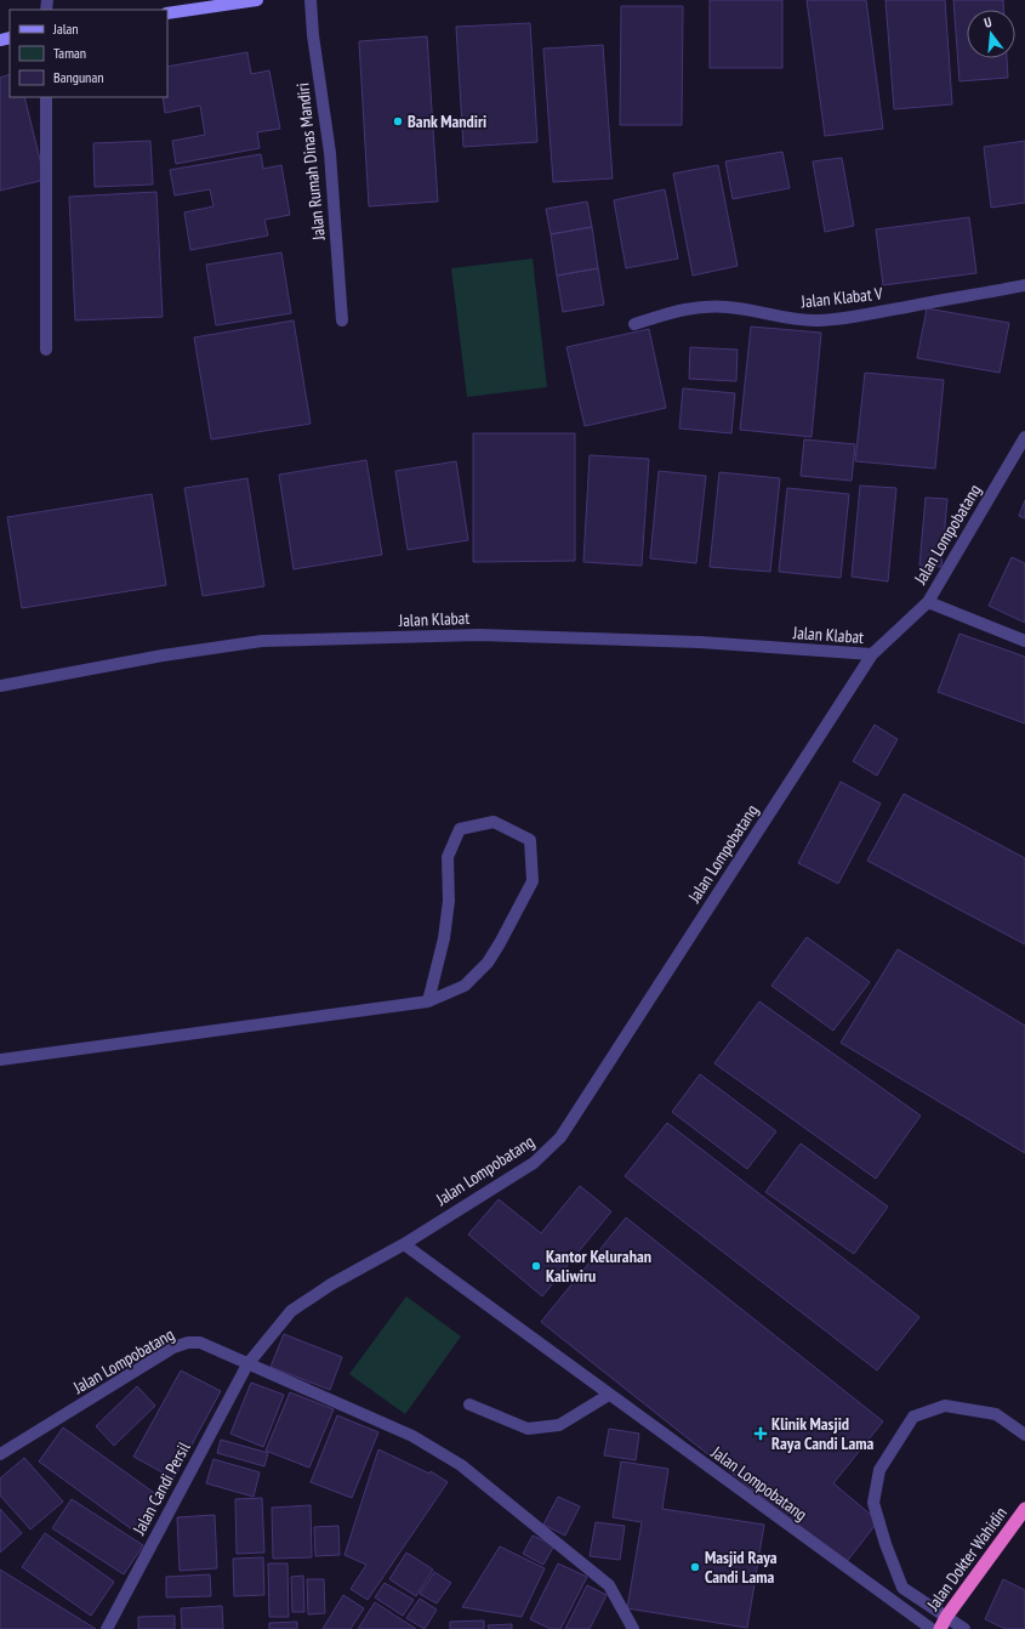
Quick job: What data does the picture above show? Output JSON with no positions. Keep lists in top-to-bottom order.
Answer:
{
  "streets": {
    "highway": ["Jalan Dokter Wahidin"],
    "street": [
      "Jalan Rumah Dinas Mandiri",
      "Jalan Klabat V",
      "Jalan Lompobatang",
      "Jalan Klabat",
      "Jalan Candi Persil"
    ]
  },
  "crossings": [
    ["Jalan Lompobatang", "Jalan Klabat"],
    ["Jalan Lompobatang", "Jalan Candi Persil"]
  ],
  "places": {
    "other": ["Bank Mandiri", "Kantor Kelurahan Kaliwiru", "Masjid Raya Candi Lama"],
    "health": ["Klinik Masjid Raya Candi Lama"]
  },
  "legend": ["Jalan", "Taman", "Bangunan"],
  "north": "top"
}
